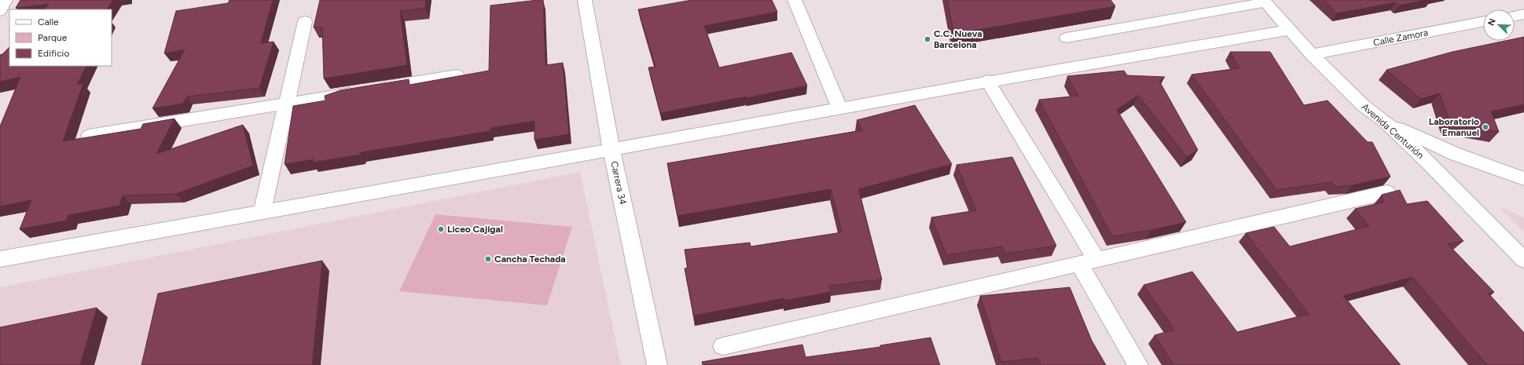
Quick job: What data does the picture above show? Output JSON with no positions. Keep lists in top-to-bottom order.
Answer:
{
  "streets": {
    "street": ["Calle Zamora", "Avenida Centurión", "Carrera 34"]
  },
  "crossings": [
    ["Calle Zamora", "Avenida Centurión"]
  ],
  "places": [
    "C.C. Nueva Barcelona",
    "Laboratorio Emanuel",
    "Liceo Cajigal",
    "Cancha Techada"
  ],
  "legend": ["Calle", "Parque", "Edificio"],
  "north": "top left"
}
